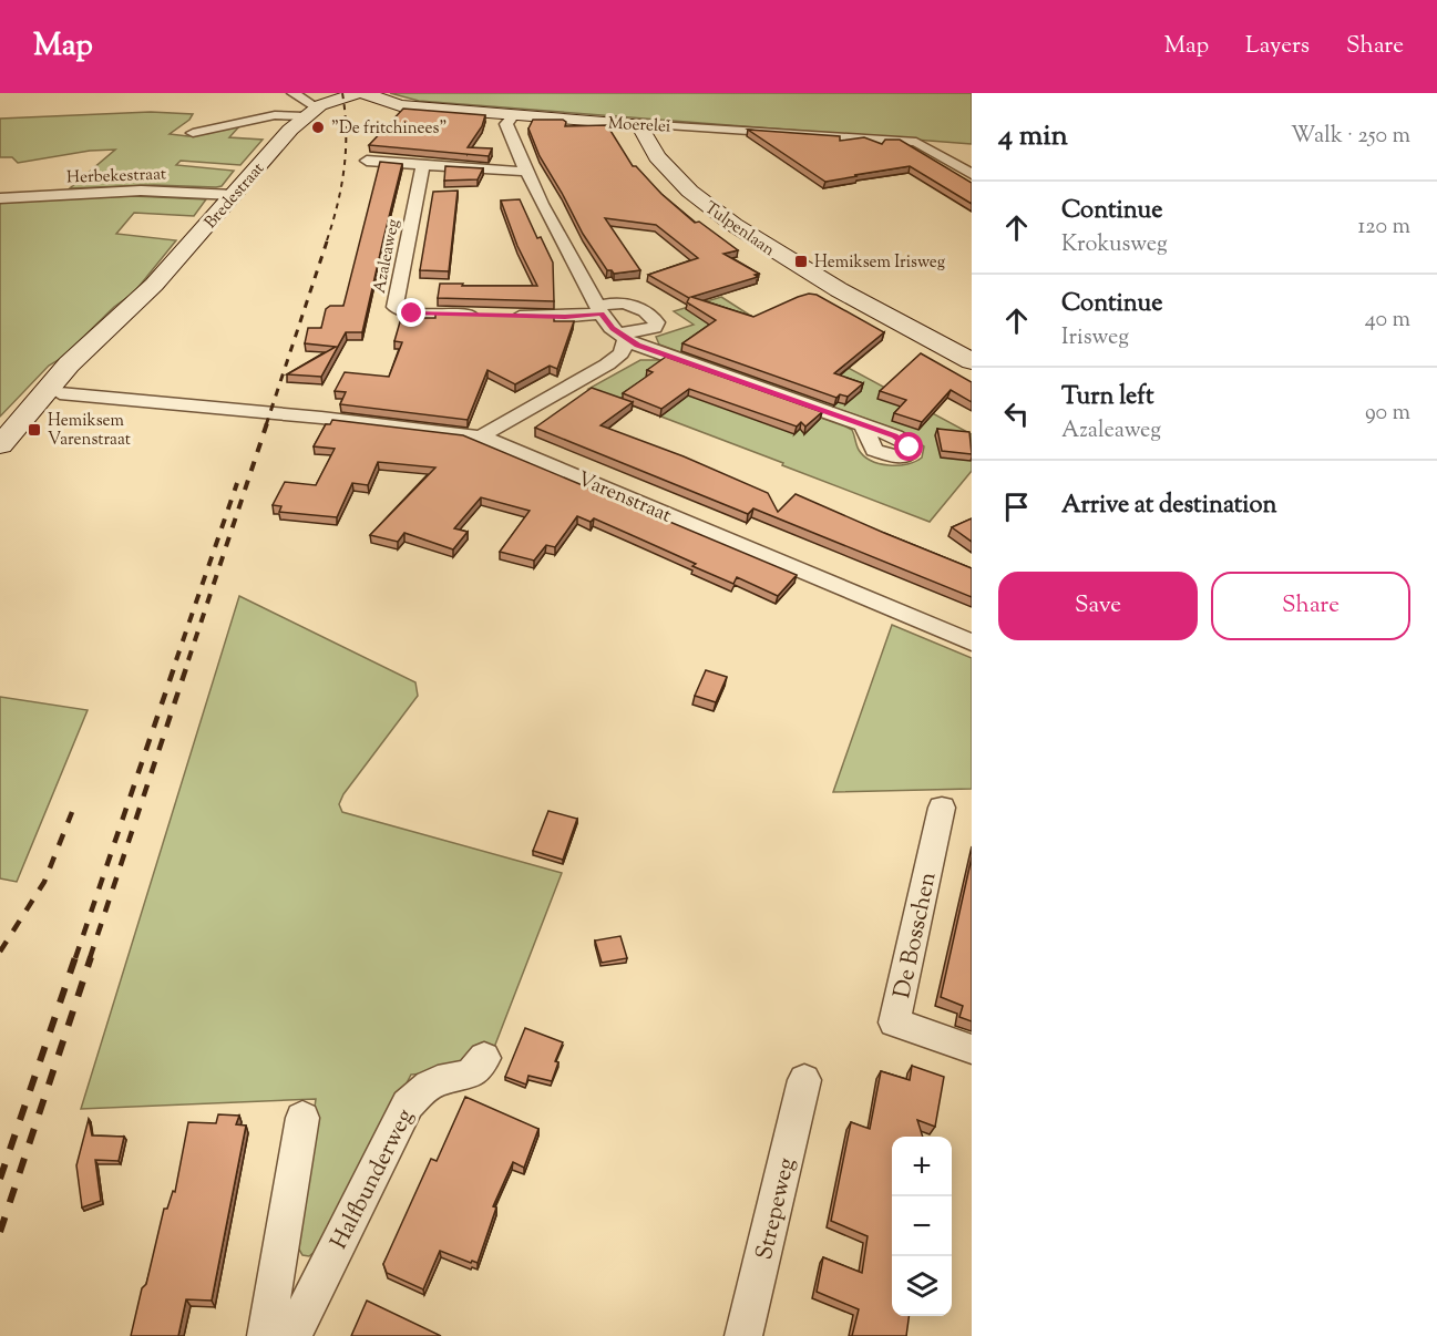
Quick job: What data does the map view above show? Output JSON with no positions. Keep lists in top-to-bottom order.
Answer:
{
  "streets": {
    "main road": ["Moerelei", "Bredestraat", "Tulpenlaan"],
    "street": [
      "Herbekestraat",
      "Azaleaweg",
      "Varenstraat",
      "De Bosschen",
      "Halfbunderweg",
      "Strepeweg"
    ]
  },
  "crossings": [
    ["Moerelei", "Tulpenlaan"],
    ["Herbekestraat", "Bredestraat"],
    ["Bredestraat", "Varenstraat"]
  ],
  "places": {
    "other": ["\"De fritchinees\""],
    "transit": ["Hemiksem Irisweg", "Hemiksem Varenstraat"]
  },
  "page": {
    "header": "Map",
    "nav": ["Map", "Layers", "Share"],
    "heading": ["4 min", "Walk · 250 m"],
    "list": [
      ["Continue", "Krokusweg", "120 m"],
      ["Continue", "Irisweg", "40 m"],
      ["Turn left", "Azaleaweg", "90 m"],
      "Arrive at destination"
    ],
    "buttons": ["Save", "Share"],
    "map_buttons": ["+", "−"]
  }
}
